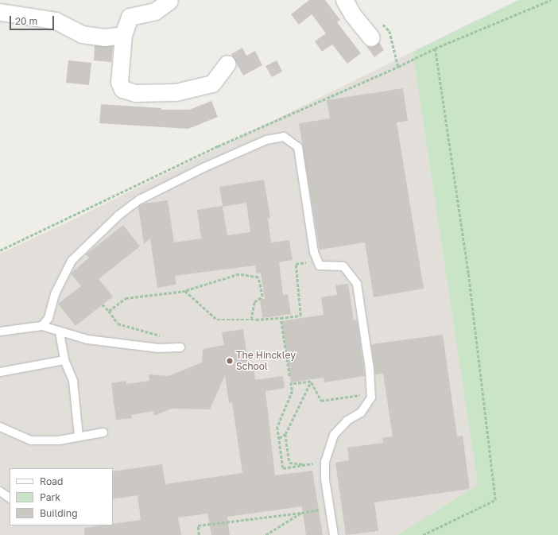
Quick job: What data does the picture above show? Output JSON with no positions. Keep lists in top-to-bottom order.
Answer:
{
  "places": ["The Hinckley School"],
  "legend": ["Road", "Park", "Building"],
  "scale_bar": "20 m"
}
